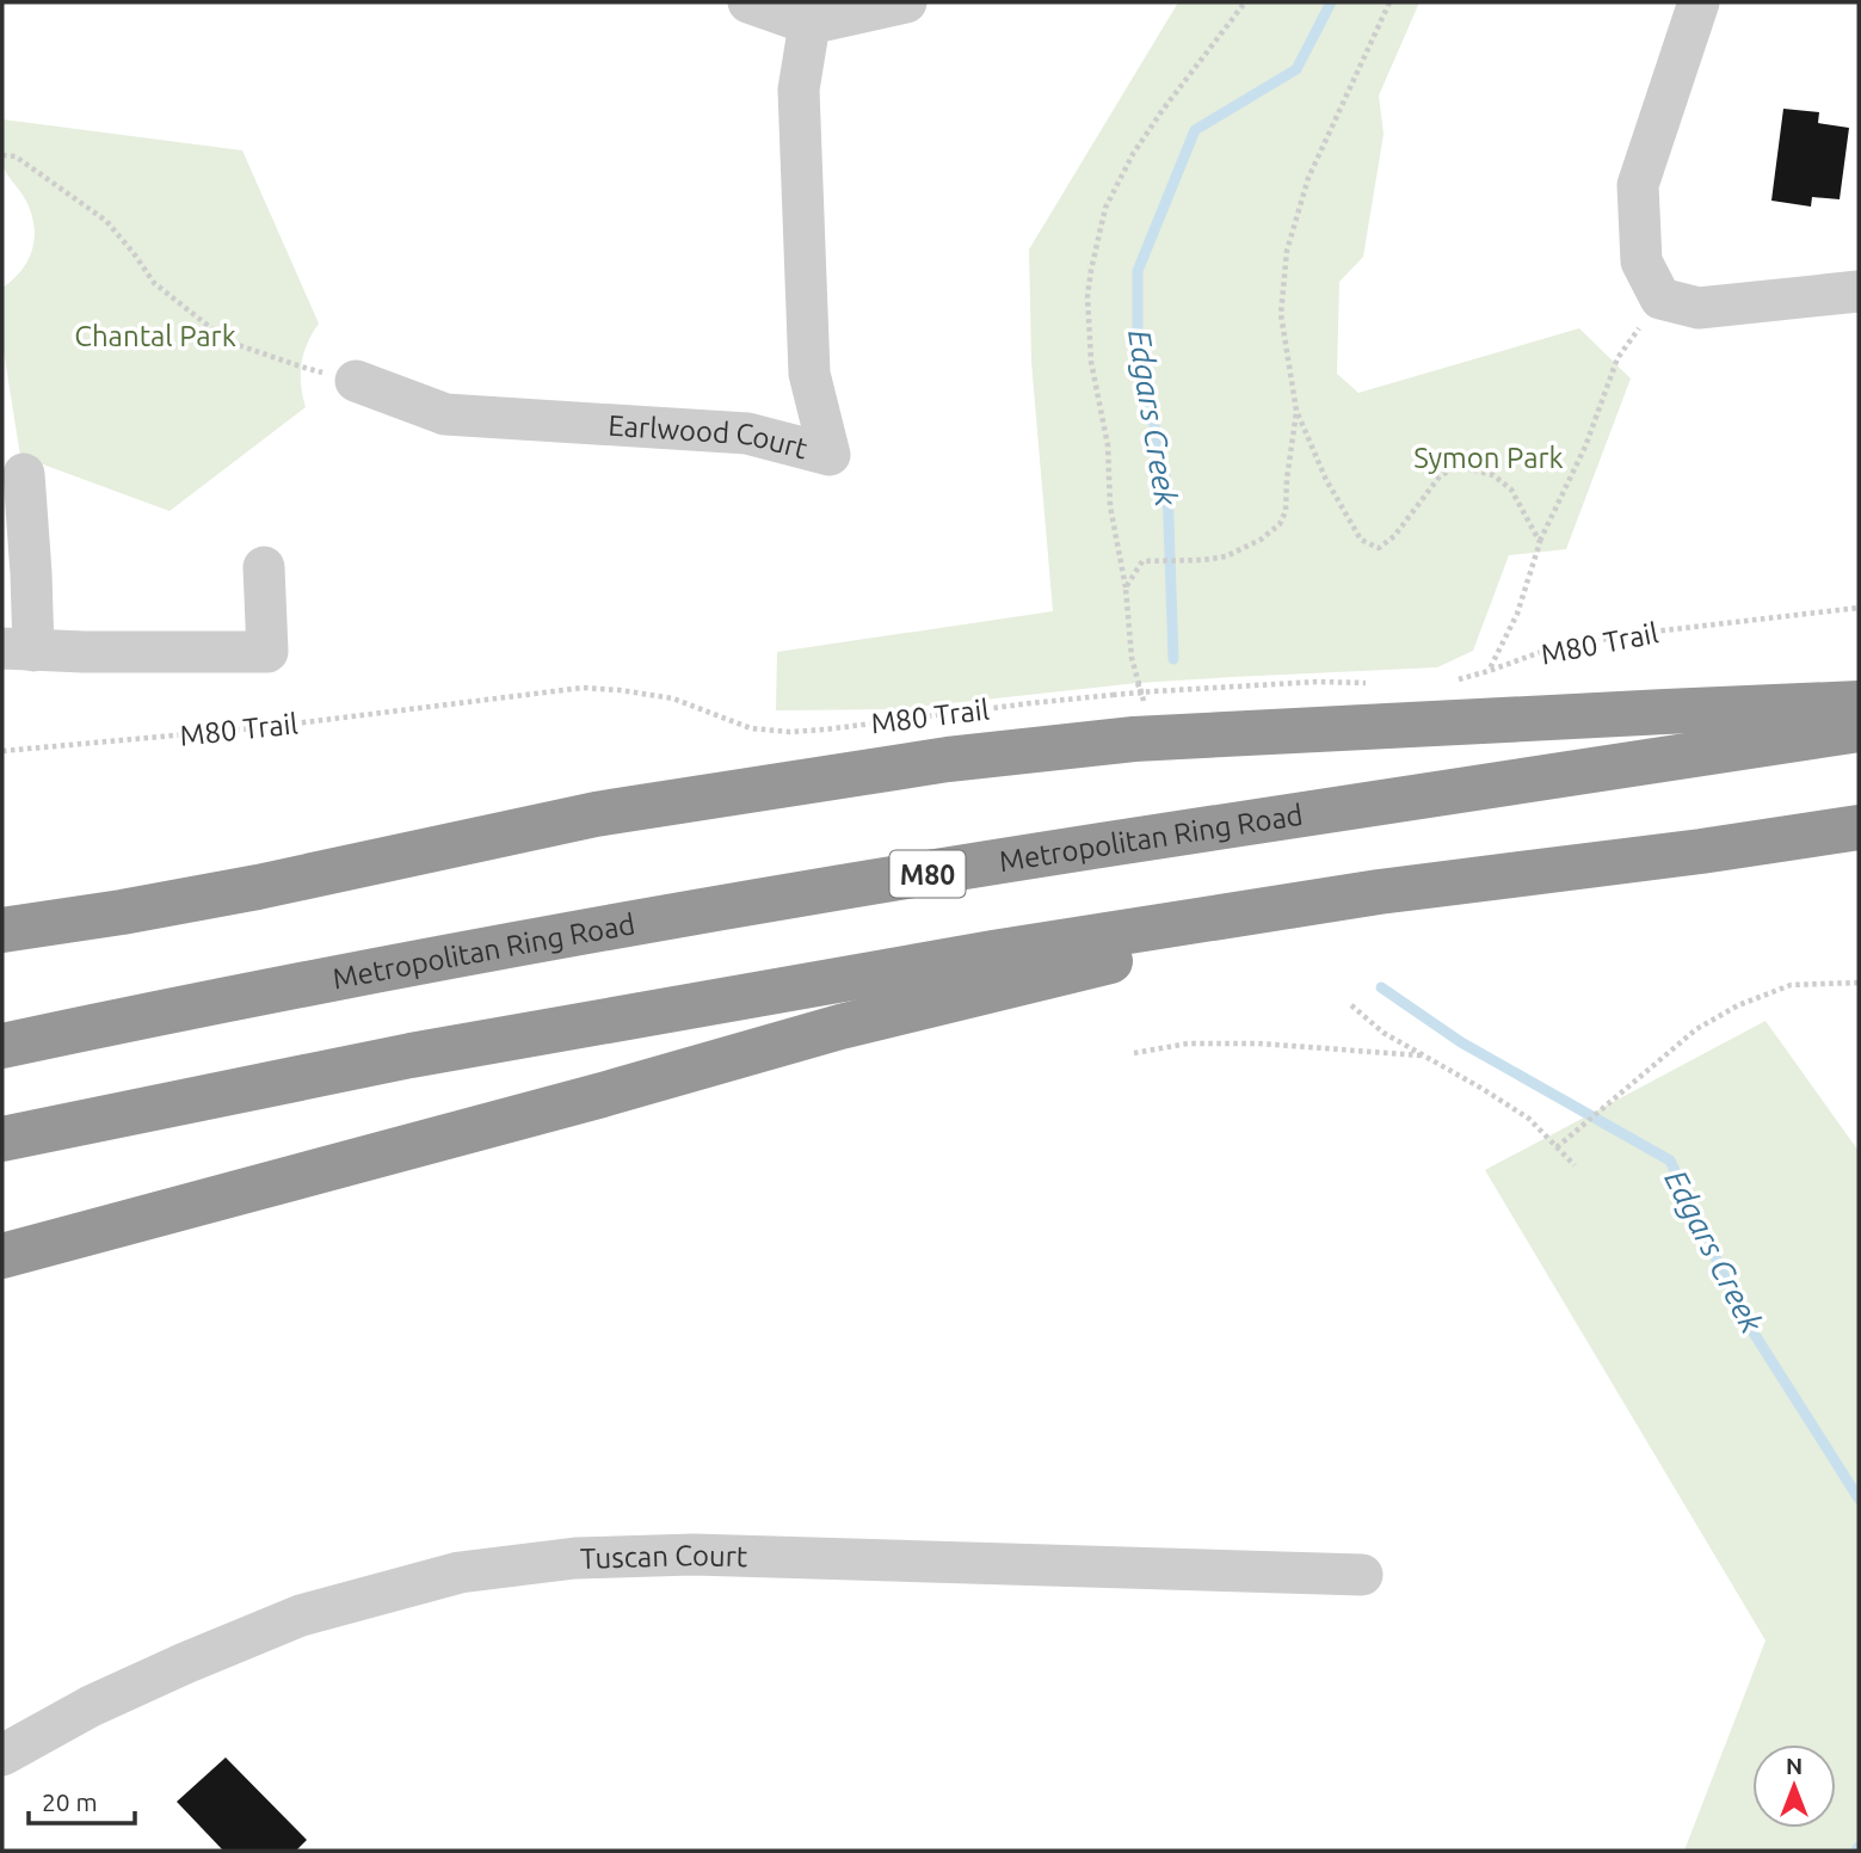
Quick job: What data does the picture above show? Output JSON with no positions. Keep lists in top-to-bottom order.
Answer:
{
  "streets": {
    "highway": ["Metropolitan Ring Road", "M80"],
    "street": ["Earlwood Court", "Tuscan Court"],
    "path": ["M80 Trail"]
  },
  "water": ["Edgars Creek"],
  "parks": ["Chantal Park", "Symon Park"],
  "scale_bar": "20 m",
  "north": "top"
}
